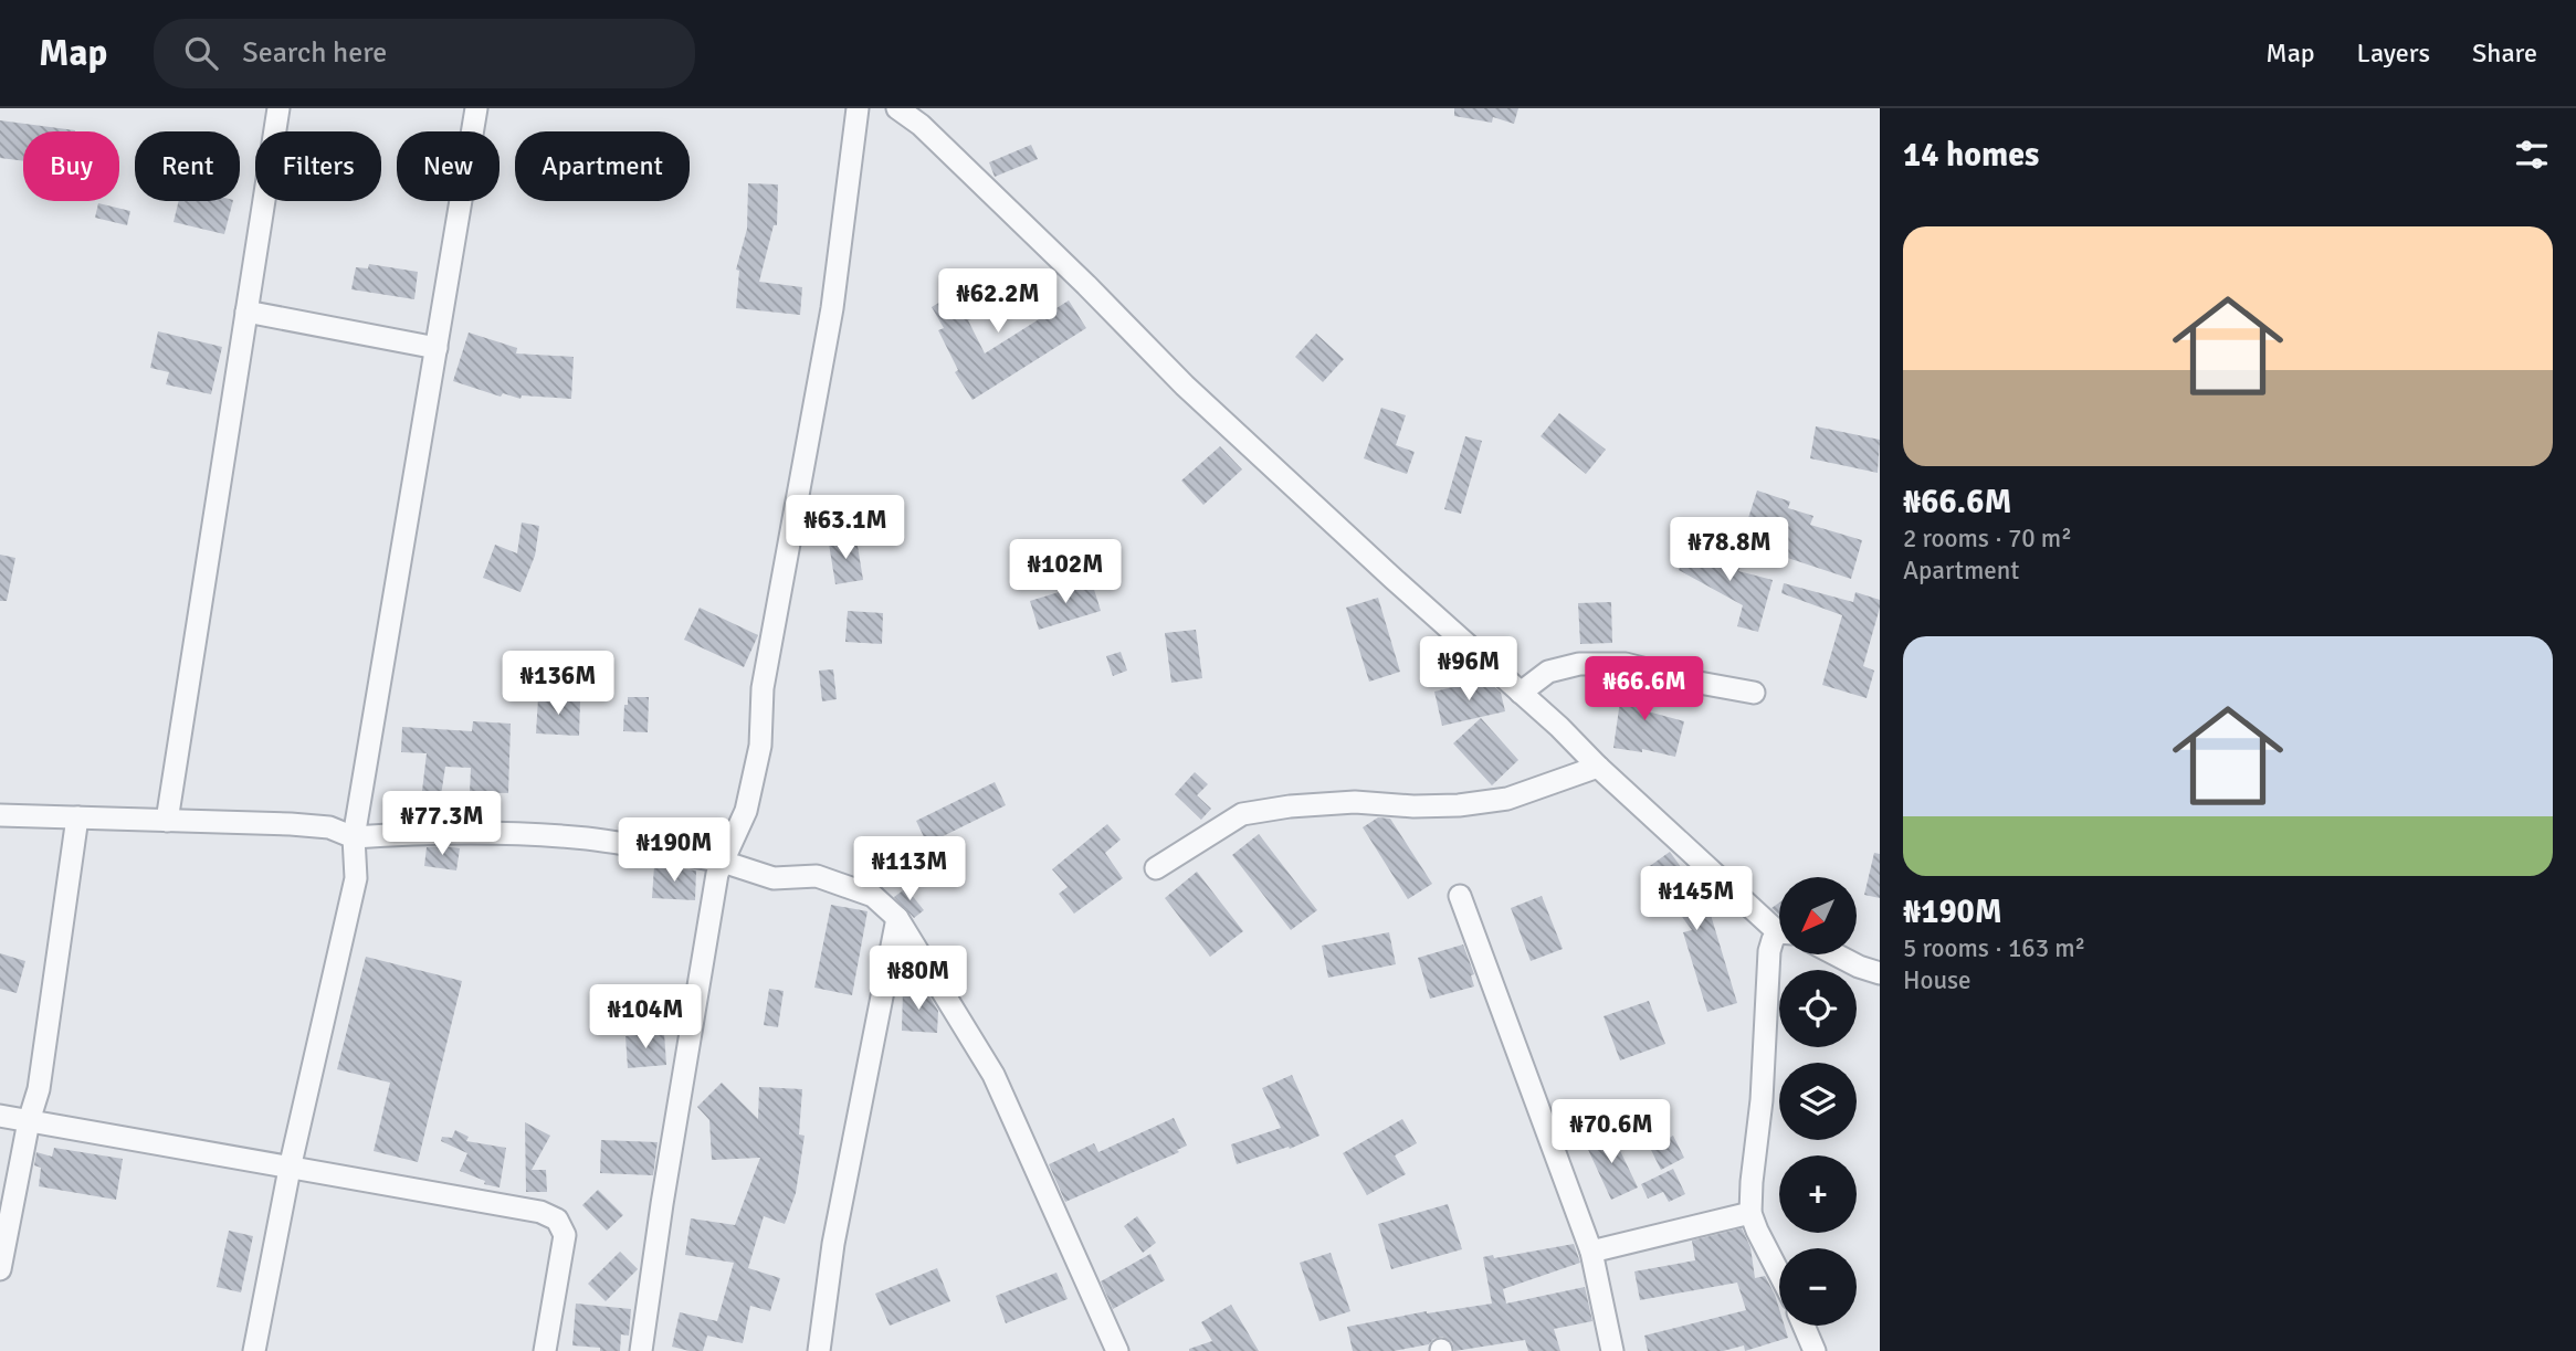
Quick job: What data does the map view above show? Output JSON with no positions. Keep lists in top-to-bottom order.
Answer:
{
  "north": "bottom left",
  "page": {
    "header": "Map",
    "search": "Search here",
    "nav": ["Map", "Layers", "Share"],
    "heading": "14 homes",
    "chip": [
      "Buy",
      "Rent",
      "Filters",
      "New",
      "Apartment"
    ],
    "list": [
      {
        "name": "₦66.6M",
        "note": "2 rooms · 70 m² · Apartment"
      },
      {
        "name": "₦190M",
        "note": "5 rooms · 163 m² · House"
      }
    ],
    "price": [
      "₦62.2M",
      "₦63.1M",
      "₦78.8M",
      "₦102M",
      "₦96M",
      "₦136M",
      "₦66.6M",
      "₦77.3M",
      "₦190M",
      "₦113M",
      "₦145M",
      "₦80M",
      "₦104M",
      "₦70.6M"
    ],
    "map_buttons": ["+", "−"]
  }
}
